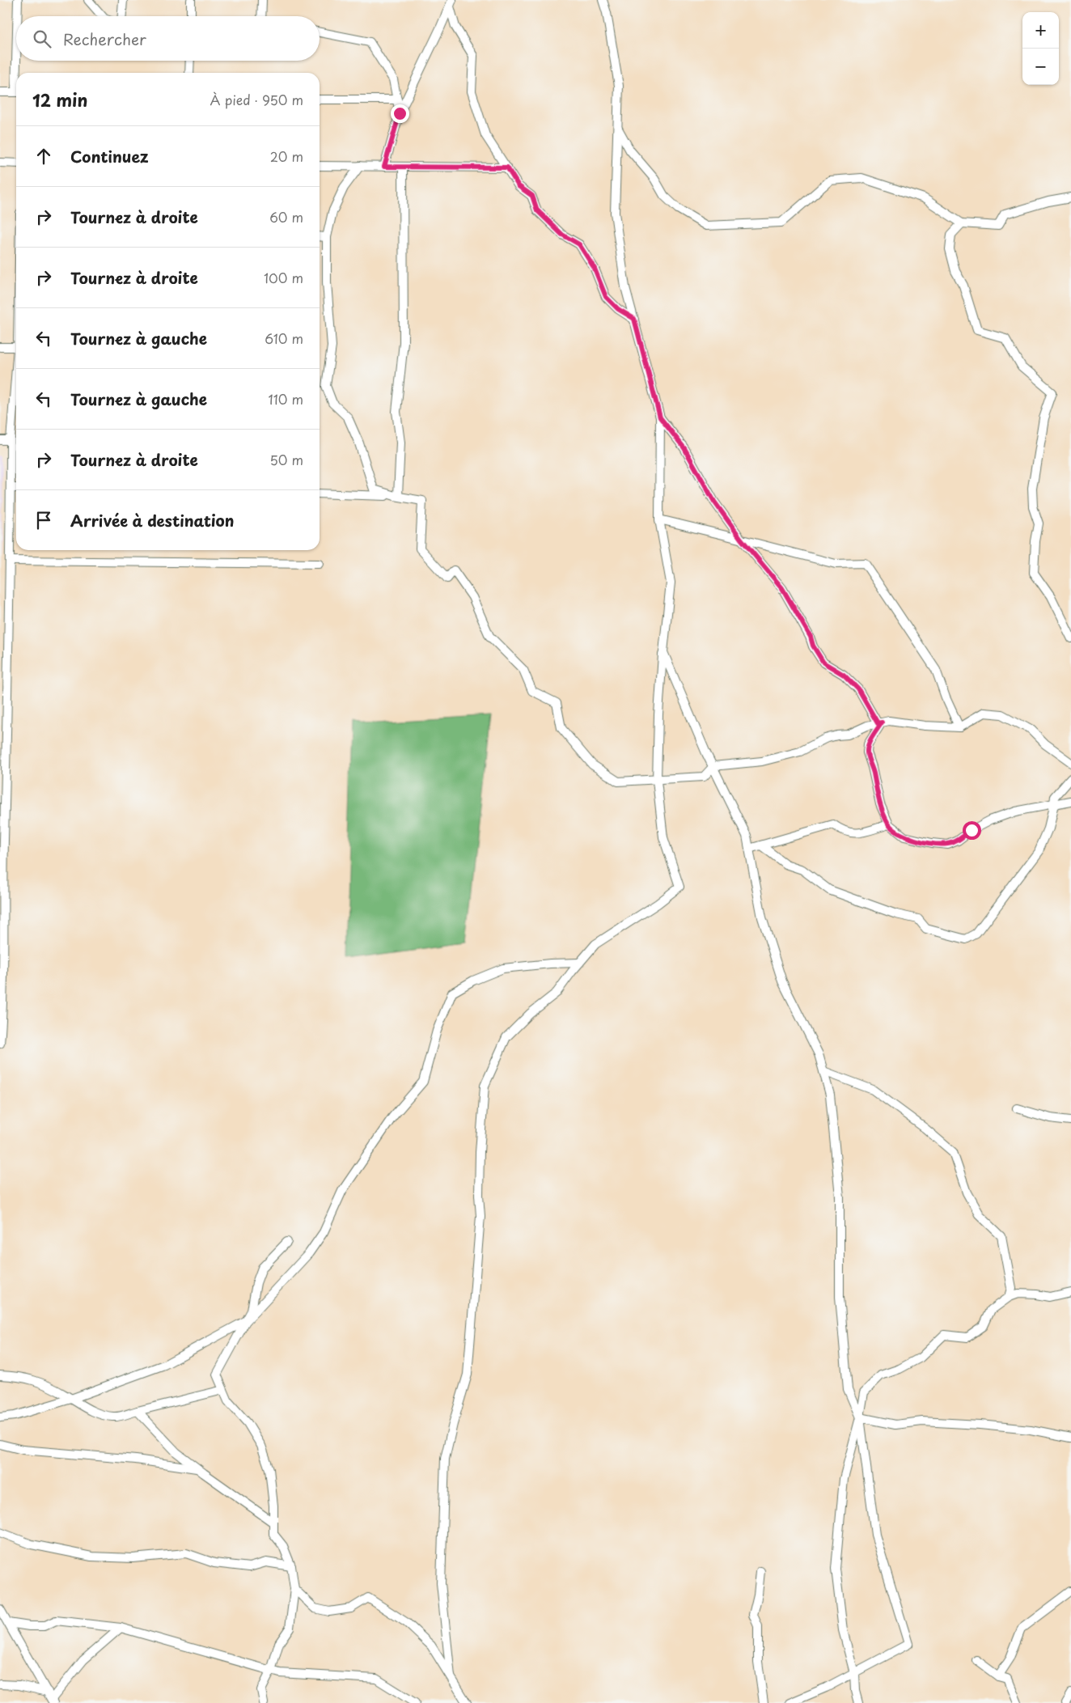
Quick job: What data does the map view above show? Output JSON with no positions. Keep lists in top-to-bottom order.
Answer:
{
  "page": {
    "map_buttons": ["+", "−"],
    "search": "Rechercher",
    "heading": ["12 min", "À pied · 950 m"],
    "list": [
      ["Continuez", "20 m"],
      ["Tournez à droite", "60 m"],
      ["Tournez à droite", "100 m"],
      ["Tournez à gauche", "610 m"],
      ["Tournez à gauche", "110 m"],
      ["Tournez à droite", "50 m"],
      "Arrivée à destination"
    ]
  }
}
